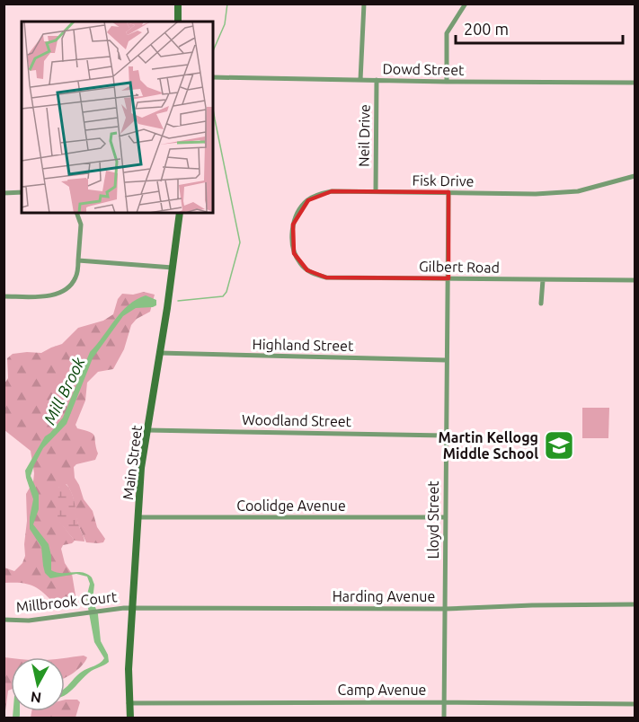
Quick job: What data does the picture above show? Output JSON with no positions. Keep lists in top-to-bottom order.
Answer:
{
  "streets": {
    "main road": ["Main Street"],
    "street": [
      "Dowd Street",
      "Neil Drive",
      "Fisk Drive",
      "Gilbert Road",
      "Highland Street",
      "Woodland Street",
      "Coolidge Avenue",
      "Lloyd Street",
      "Harding Avenue",
      "Millbrook Court",
      "Camp Avenue"
    ]
  },
  "crossings": [
    ["Dowd Street", "Neil Drive"],
    ["Neil Drive", "Fisk Drive"],
    ["Fisk Drive", "Gilbert Road"],
    ["Fisk Drive", "Lloyd Street"],
    ["Gilbert Road", "Lloyd Street"],
    ["Highland Street", "Main Street"],
    ["Highland Street", "Lloyd Street"],
    ["Woodland Street", "Main Street"],
    ["Woodland Street", "Lloyd Street"],
    ["Main Street", "Coolidge Avenue"],
    ["Main Street", "Harding Avenue"],
    ["Main Street", "Millbrook Court"],
    ["Main Street", "Camp Avenue"],
    ["Coolidge Avenue", "Lloyd Street"],
    ["Lloyd Street", "Harding Avenue"],
    ["Lloyd Street", "Camp Avenue"],
    ["Harding Avenue", "Millbrook Court"]
  ],
  "water": ["Mill Brook"],
  "places": {
    "school or university": ["Martin Kellogg Middle School"]
  },
  "scale_bar": "200 m",
  "north": "bottom"
}
